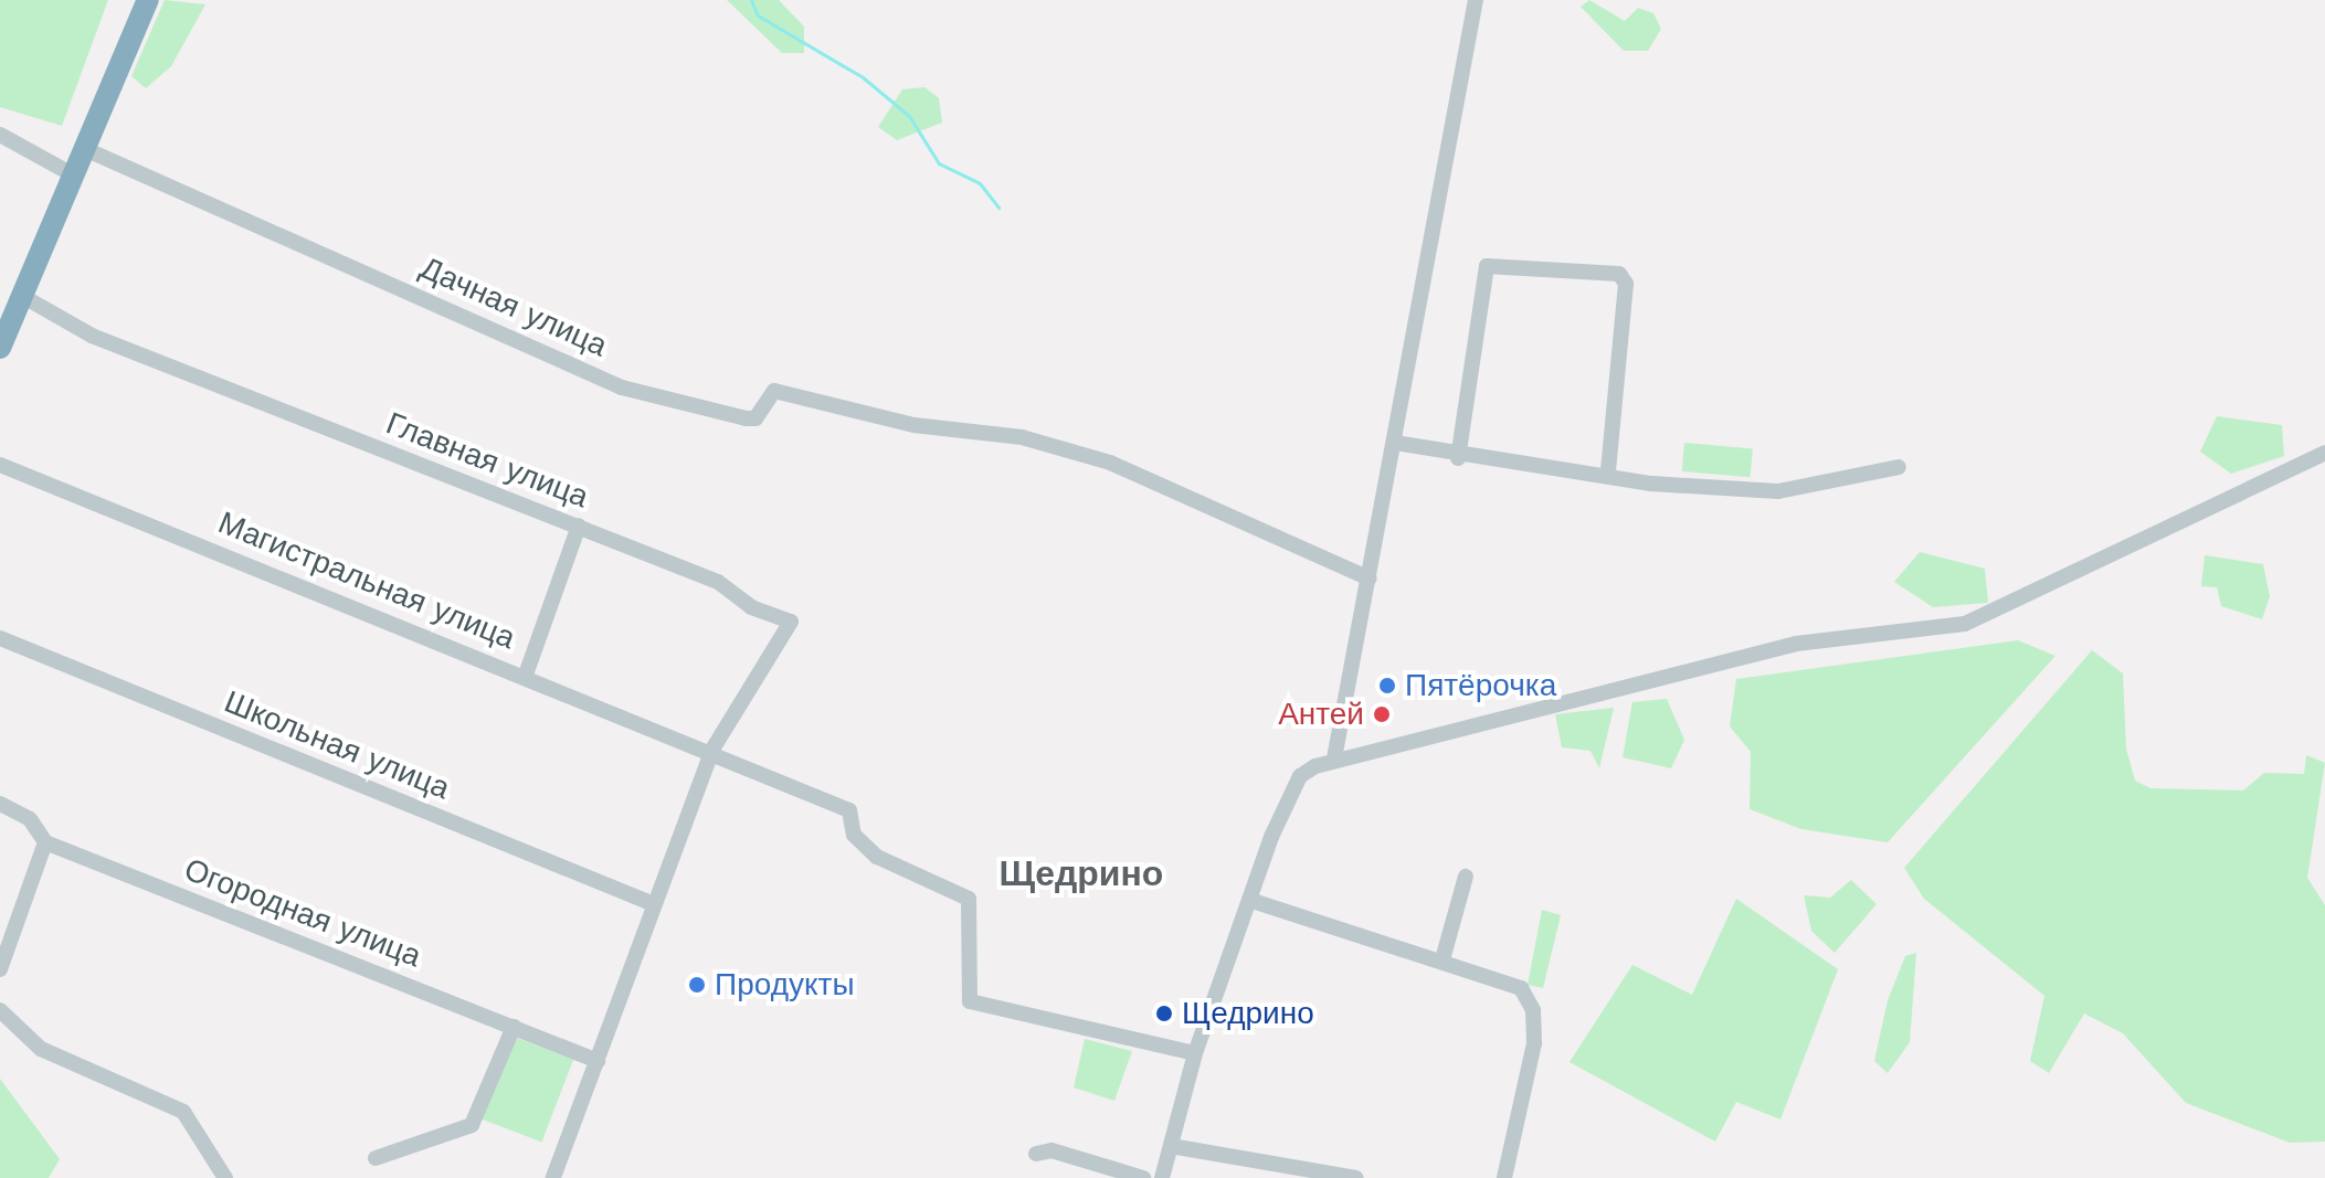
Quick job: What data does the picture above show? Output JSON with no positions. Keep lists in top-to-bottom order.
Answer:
{
  "streets": {
    "street": [
      "Дачная улица",
      "Главная улица",
      "Магистральная улица",
      "Школьная улица",
      "Огородная улица"
    ]
  },
  "crossings": [
    ["Главная улица", "Магистральная улица"]
  ],
  "districts": ["Щедрино"],
  "places": [
    "Пятёрочка",
    "Антей",
    "Продукты",
    "Щедрино"
  ]
}
